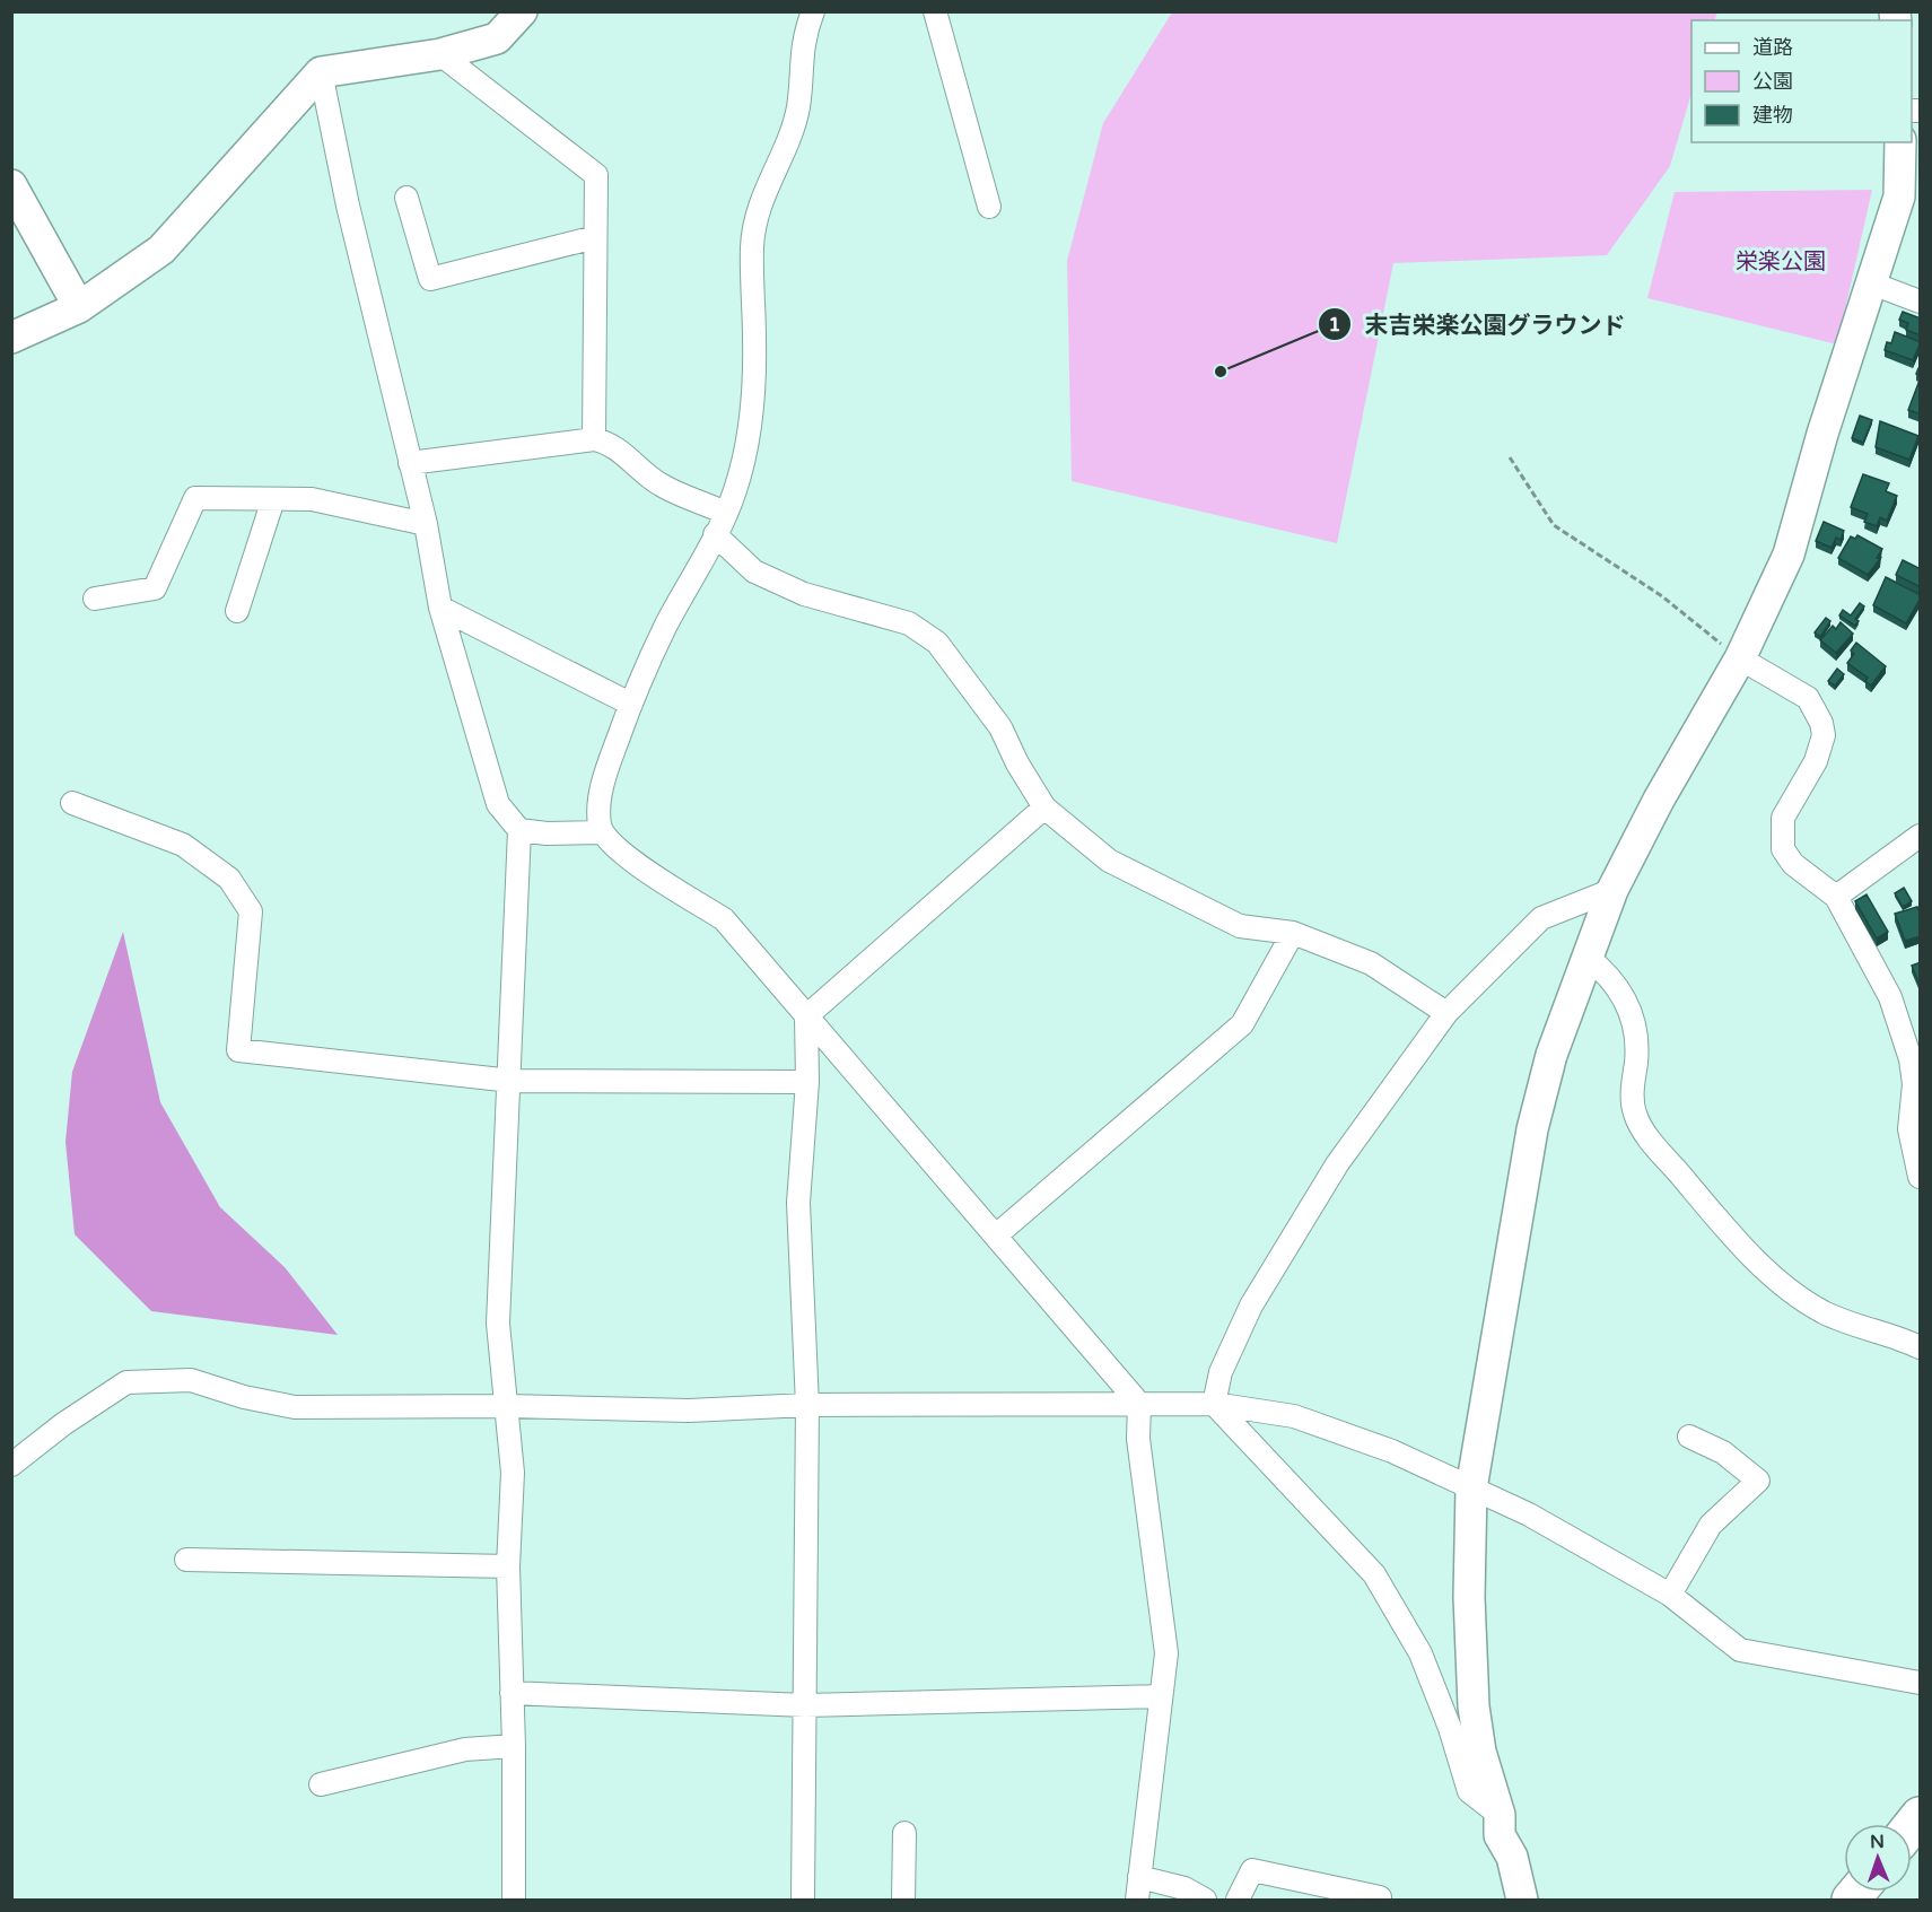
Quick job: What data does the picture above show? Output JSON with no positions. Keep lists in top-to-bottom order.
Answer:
{
  "parks": ["栄楽公園"],
  "places": ["末吉栄楽公園グラウンド"],
  "legend": ["道路", "公園", "建物"],
  "north": "top"
}
